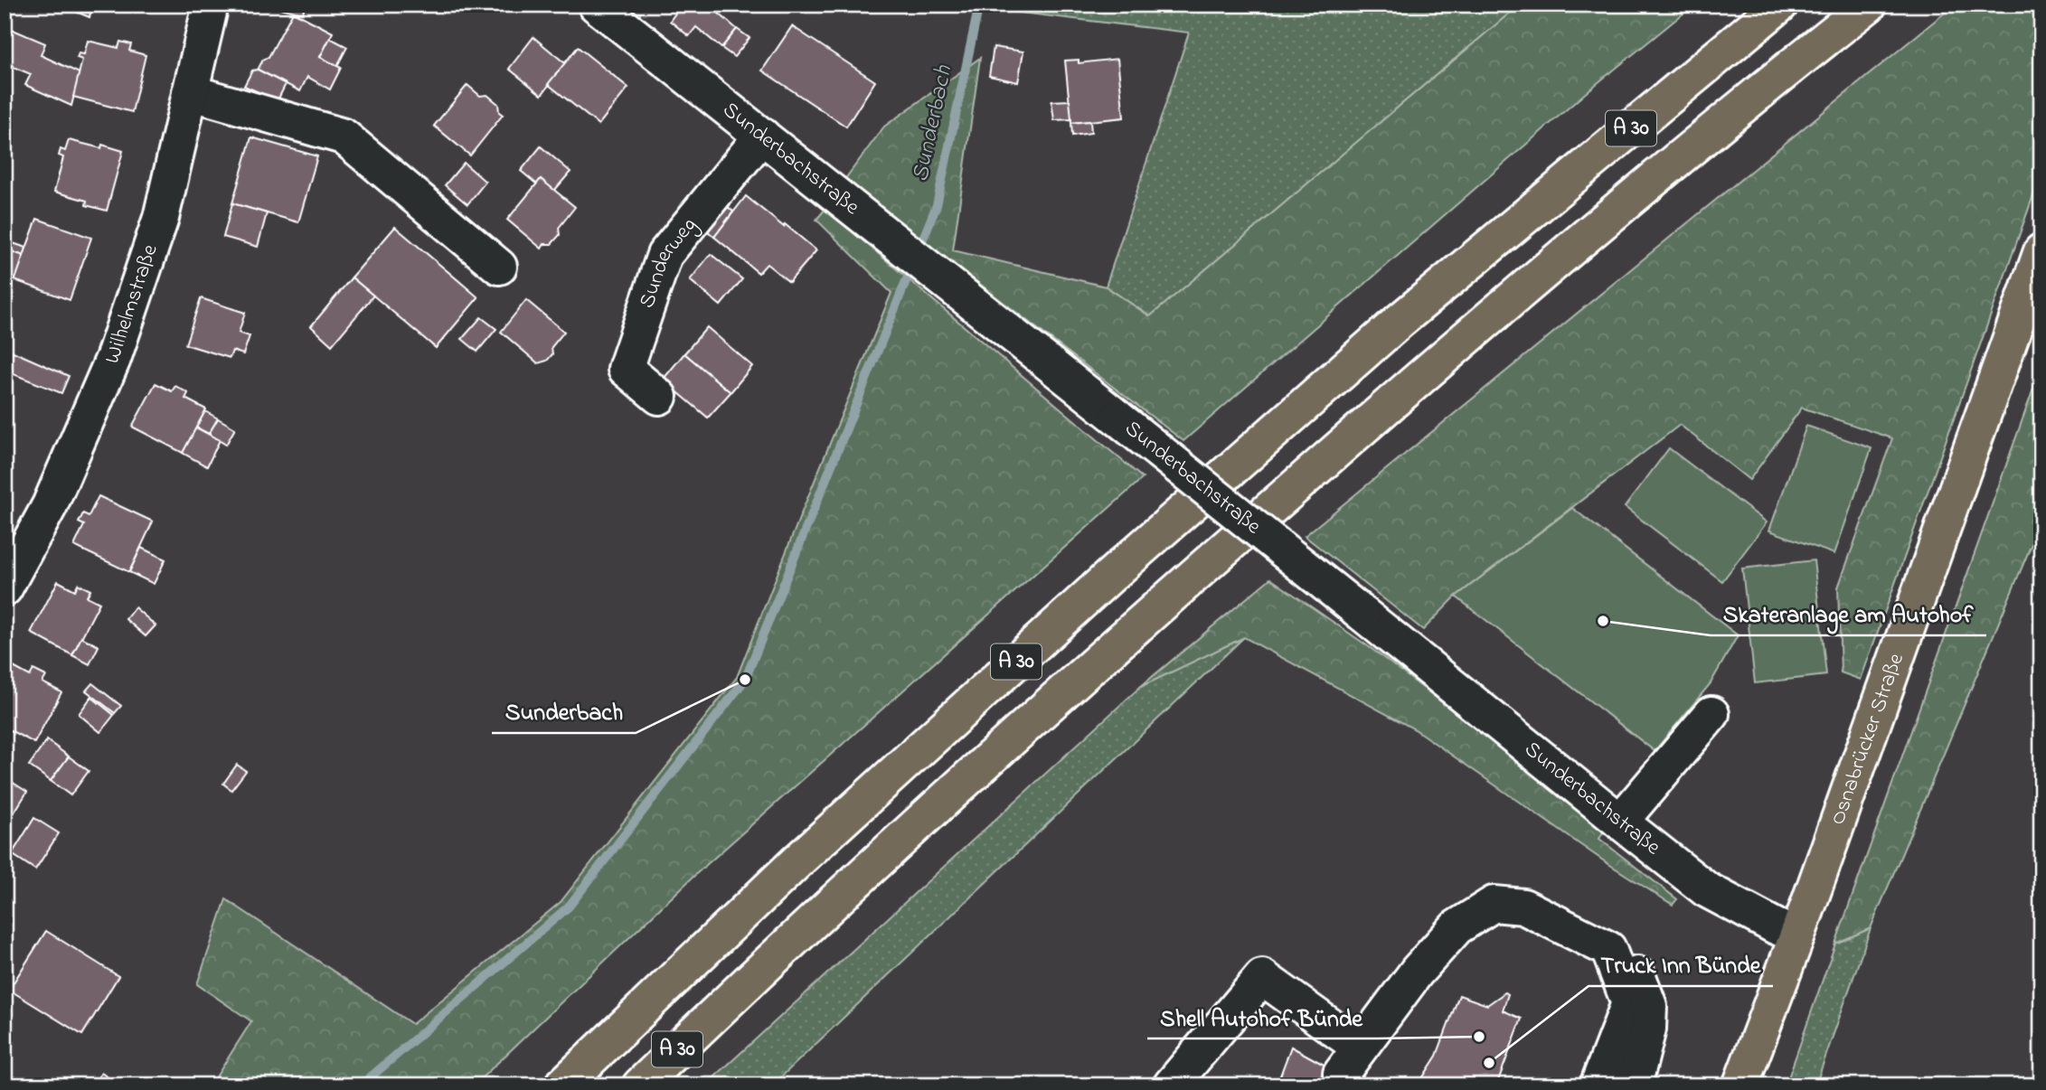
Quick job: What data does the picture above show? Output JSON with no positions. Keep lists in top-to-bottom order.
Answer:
{
  "streets": {
    "main road": ["A 30", "Osnabrücker Straße"],
    "street": ["Sunderbachstraße", "Sunderweg", "Wilhelmstraße"]
  },
  "crossings": [
    ["Sunderbachstraße", "Sunderweg"],
    ["Sunderbachstraße", "Osnabrücker Straße"]
  ],
  "water": ["Sunderbach"],
  "places": [
    "Skateranlage am Autohof",
    "Sunderbach",
    "Shell Autohof Bünde",
    "Truck Inn Bünde"
  ]
}
